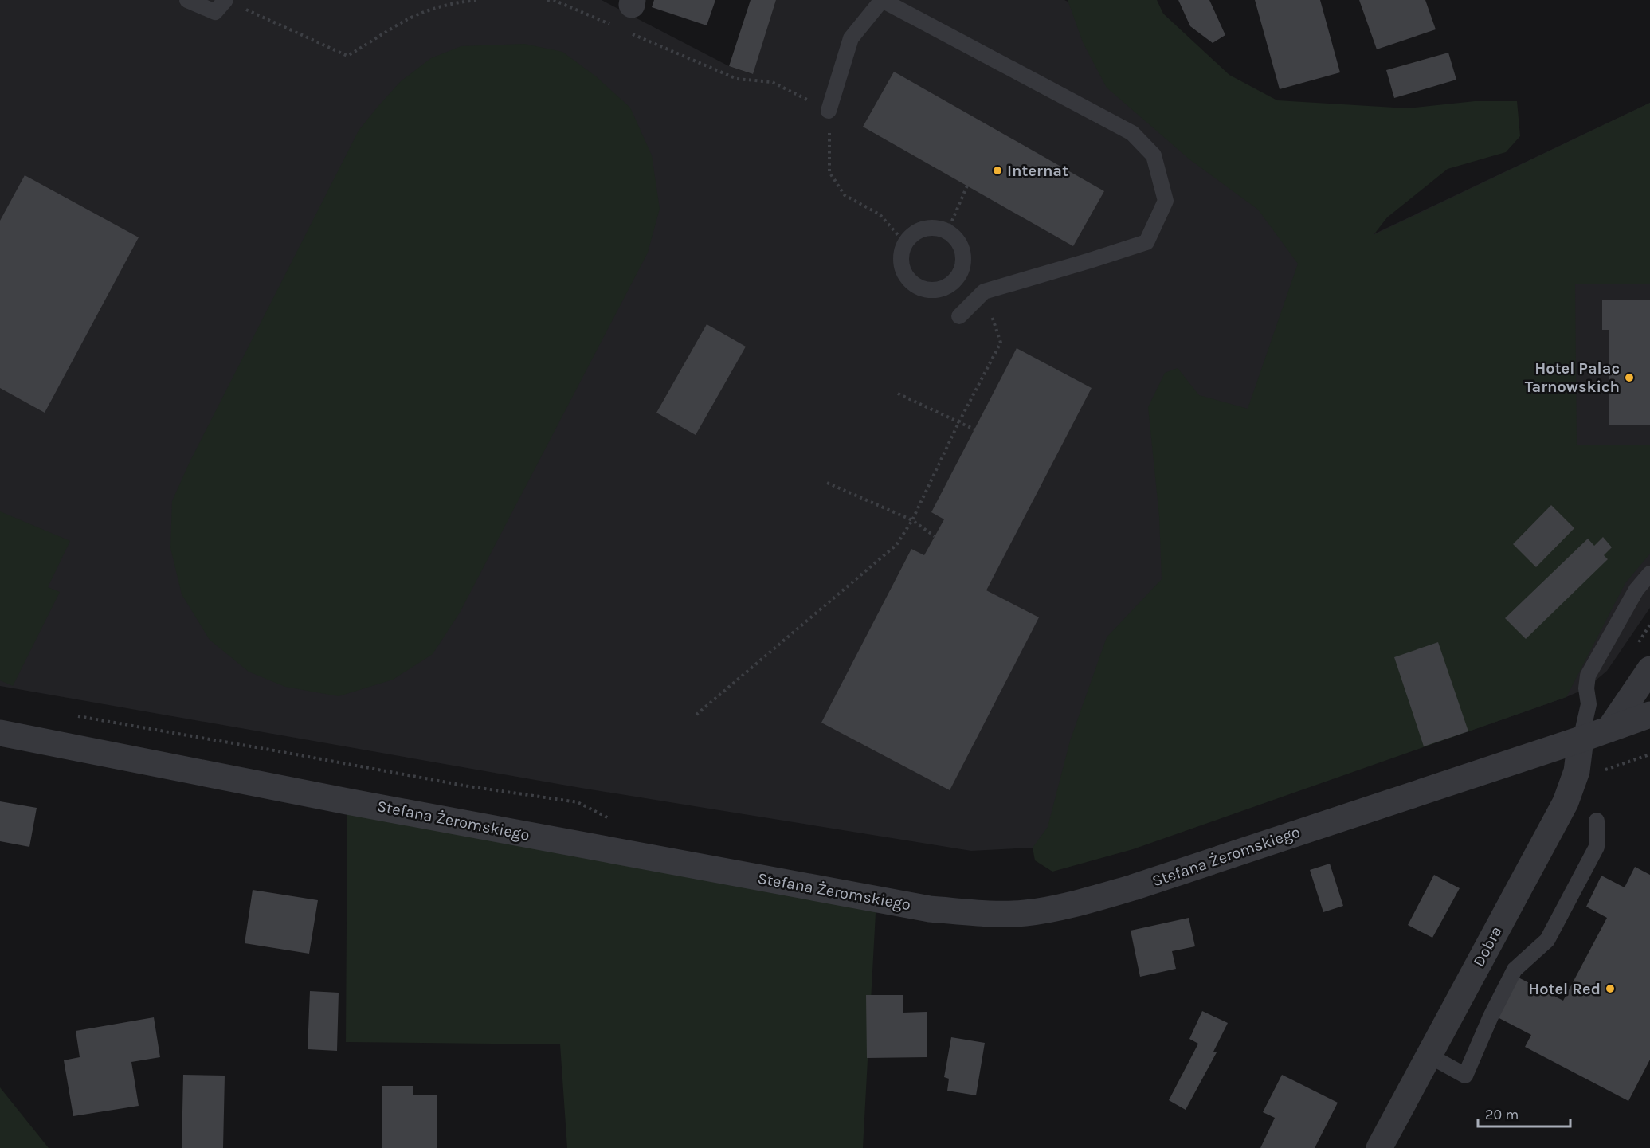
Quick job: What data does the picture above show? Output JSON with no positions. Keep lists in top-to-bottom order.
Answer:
{
  "streets": {
    "street": ["Stefana Żeromskiego", "Dobra"]
  },
  "crossings": [
    ["Stefana Żeromskiego", "Dobra"]
  ],
  "places": ["Internat", "Hotel Palac Tarnowskich", "Hotel Red"],
  "scale_bar": "20 m"
}
